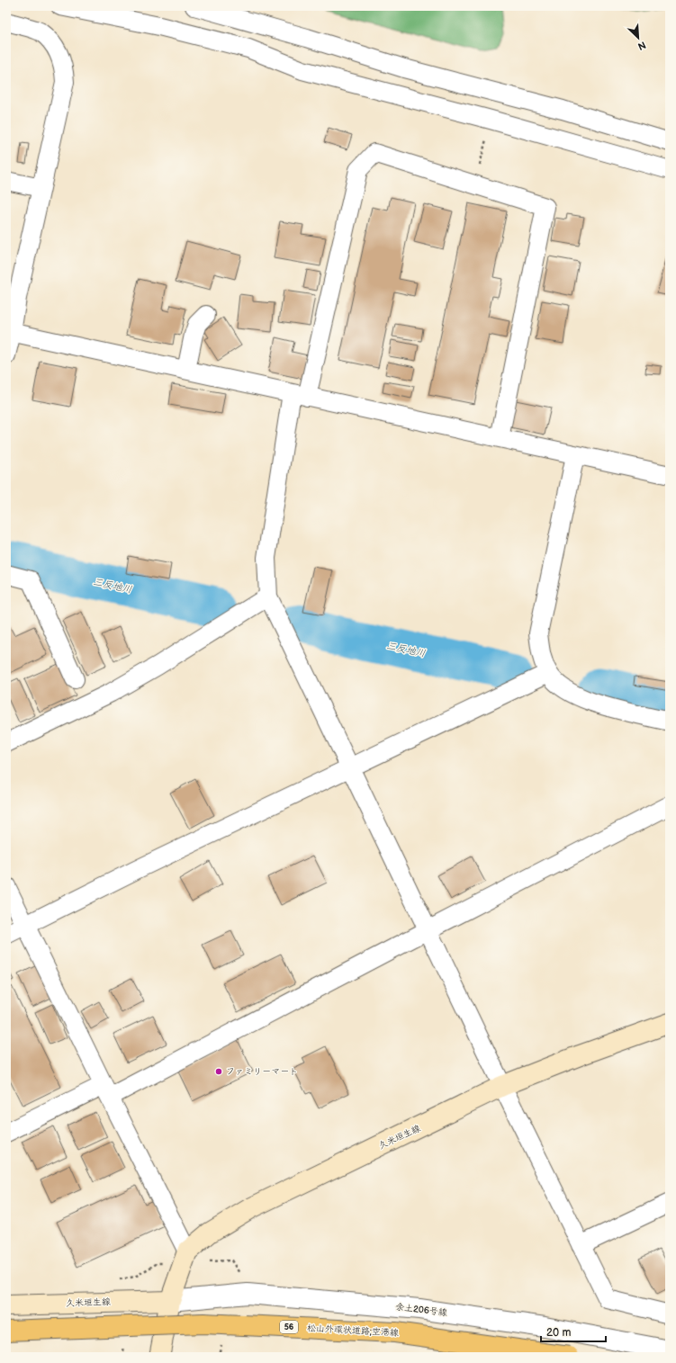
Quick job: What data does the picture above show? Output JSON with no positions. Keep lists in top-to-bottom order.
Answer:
{
  "streets": {
    "highway": ["56", "松山外環状道路;空港線"],
    "main road": ["久米垣生線"],
    "street": ["余土206号線"]
  },
  "crossings": [
    ["久米垣生線", "余土206号線"]
  ],
  "water": ["三反地川"],
  "places": ["ファミリーマート"],
  "scale_bar": "20 m",
  "north": "bottom right"
}
